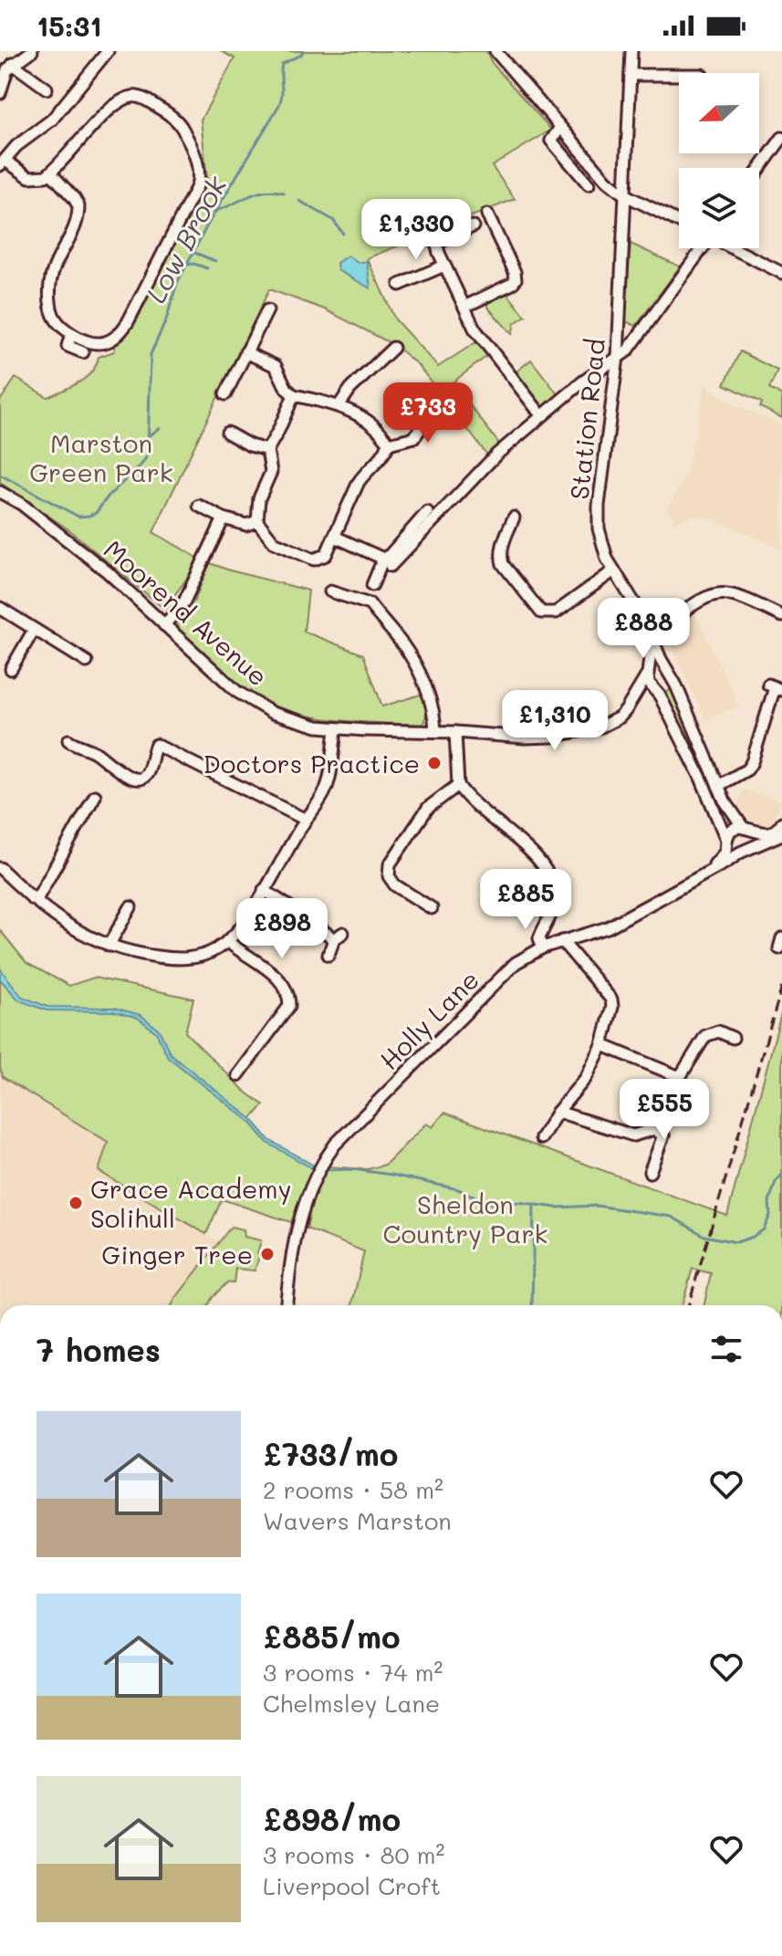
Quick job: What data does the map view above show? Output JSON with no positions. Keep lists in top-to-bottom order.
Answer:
{
  "streets": {
    "street": ["Station Road", "Moorend Avenue", "Holly Lane"]
  },
  "crossings": [
    ["Station Road", "Holly Lane"]
  ],
  "water": ["Low Brook"],
  "parks": ["Marston Green Park", "Sheldon Country Park"],
  "places": ["Doctors Practice", "Grace Academy Solihull", "Ginger Tree"],
  "north": "left",
  "page": {
    "status": "15:31",
    "price": [
      "£1,330",
      "£733",
      "£888",
      "£1,310",
      "£885",
      "£898",
      "£555"
    ],
    "heading": "7 homes",
    "list": [
      {
        "name": "£733/mo",
        "note": "2 rooms · 58 m² · Wavers Marston"
      },
      {
        "name": "£885/mo",
        "note": "3 rooms · 74 m² · Chelmsley Lane"
      },
      {
        "name": "£898/mo",
        "note": "3 rooms · 80 m² · Liverpool Croft"
      }
    ]
  }
}
